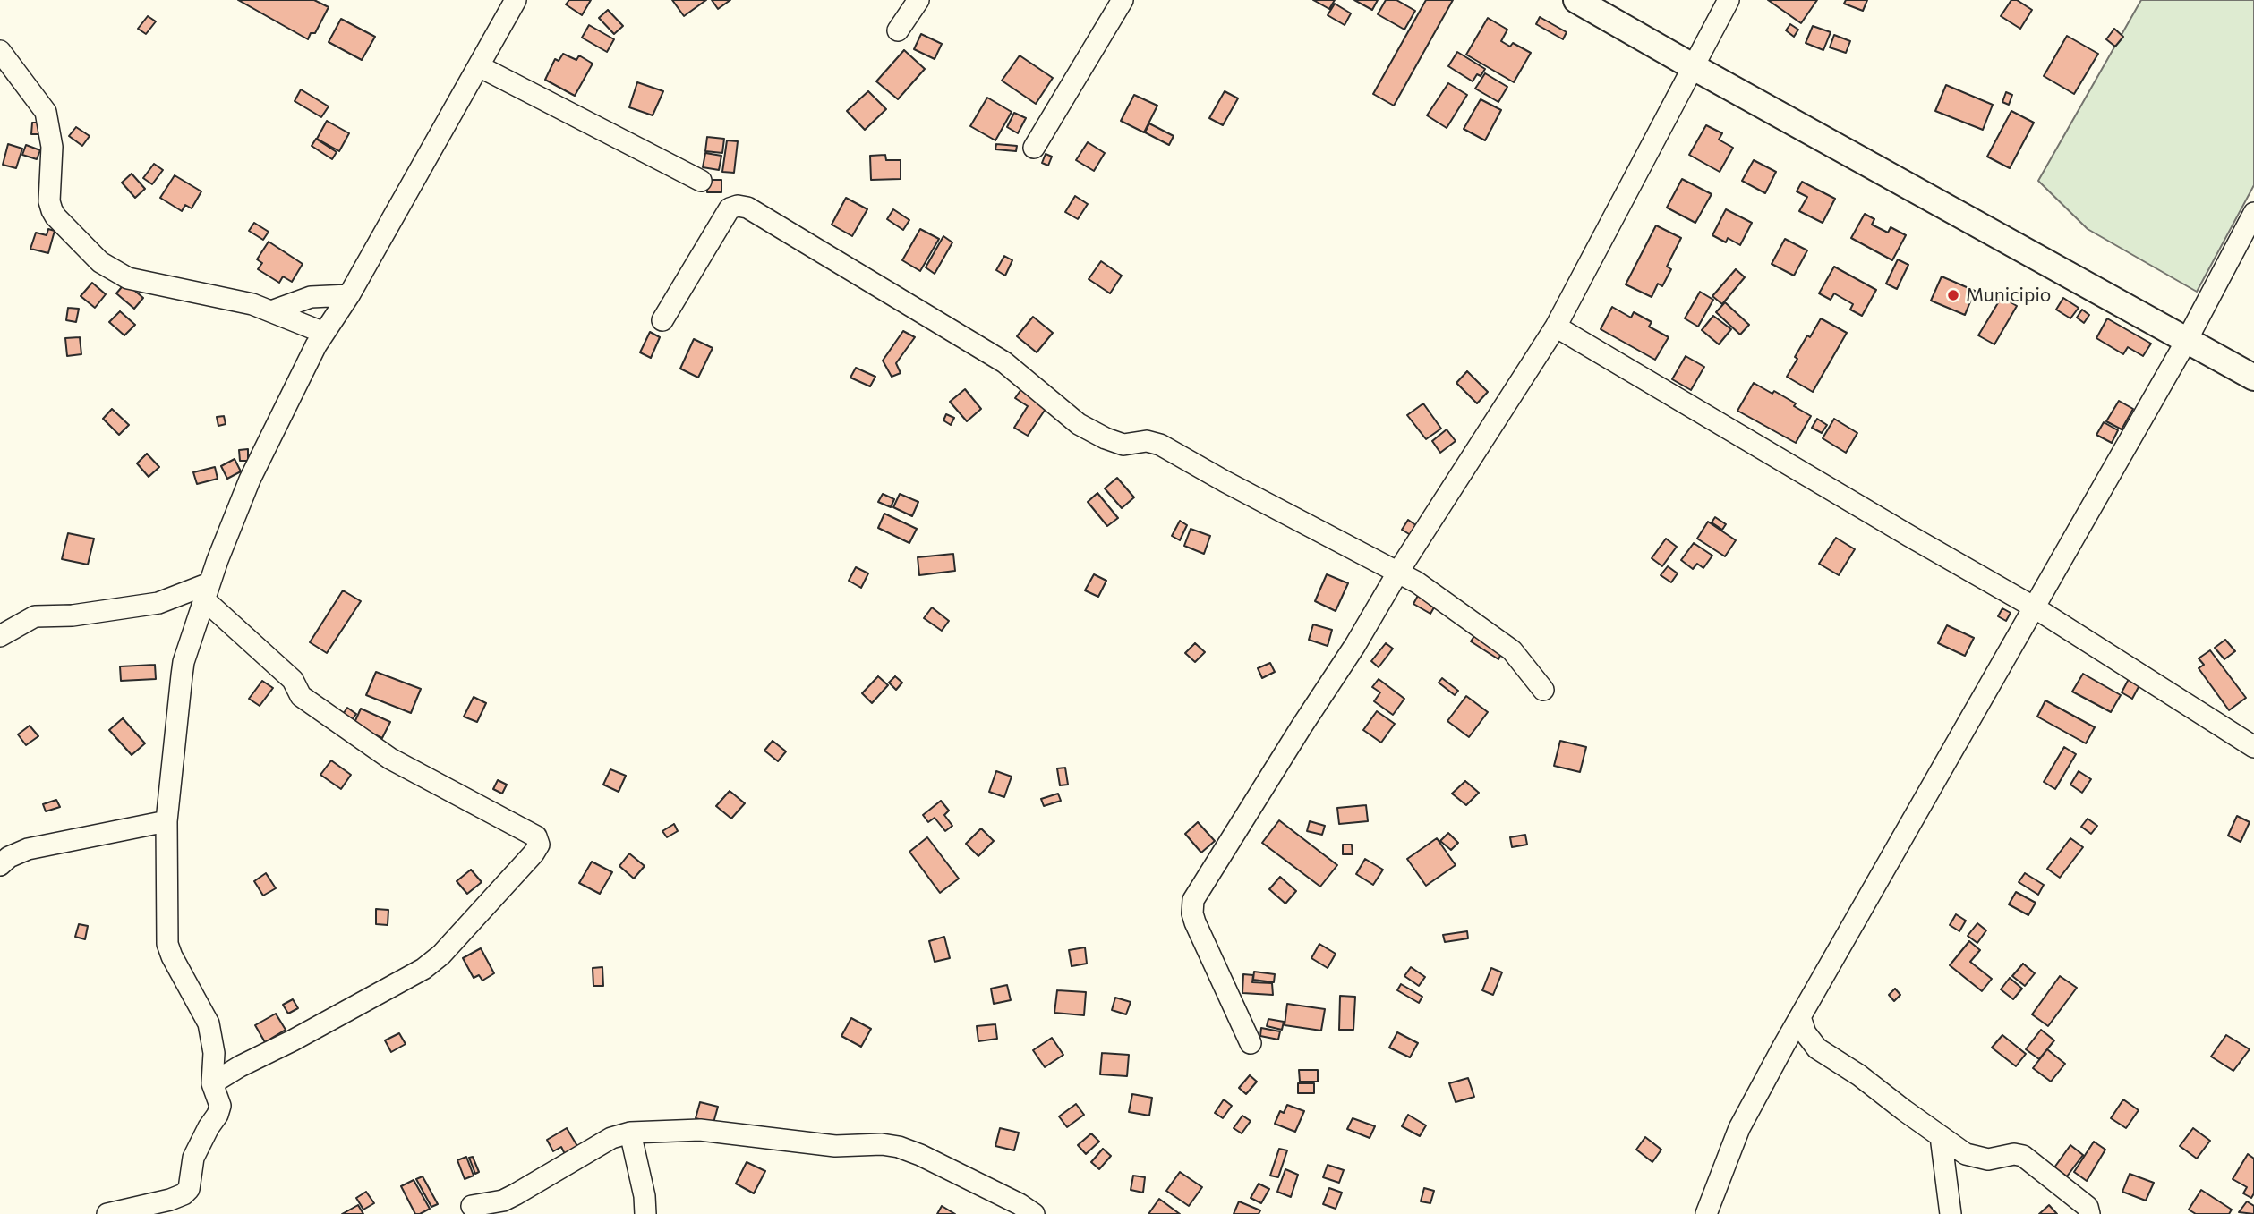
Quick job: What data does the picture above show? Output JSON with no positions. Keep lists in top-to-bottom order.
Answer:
{
  "places": ["Municipio"]
}
